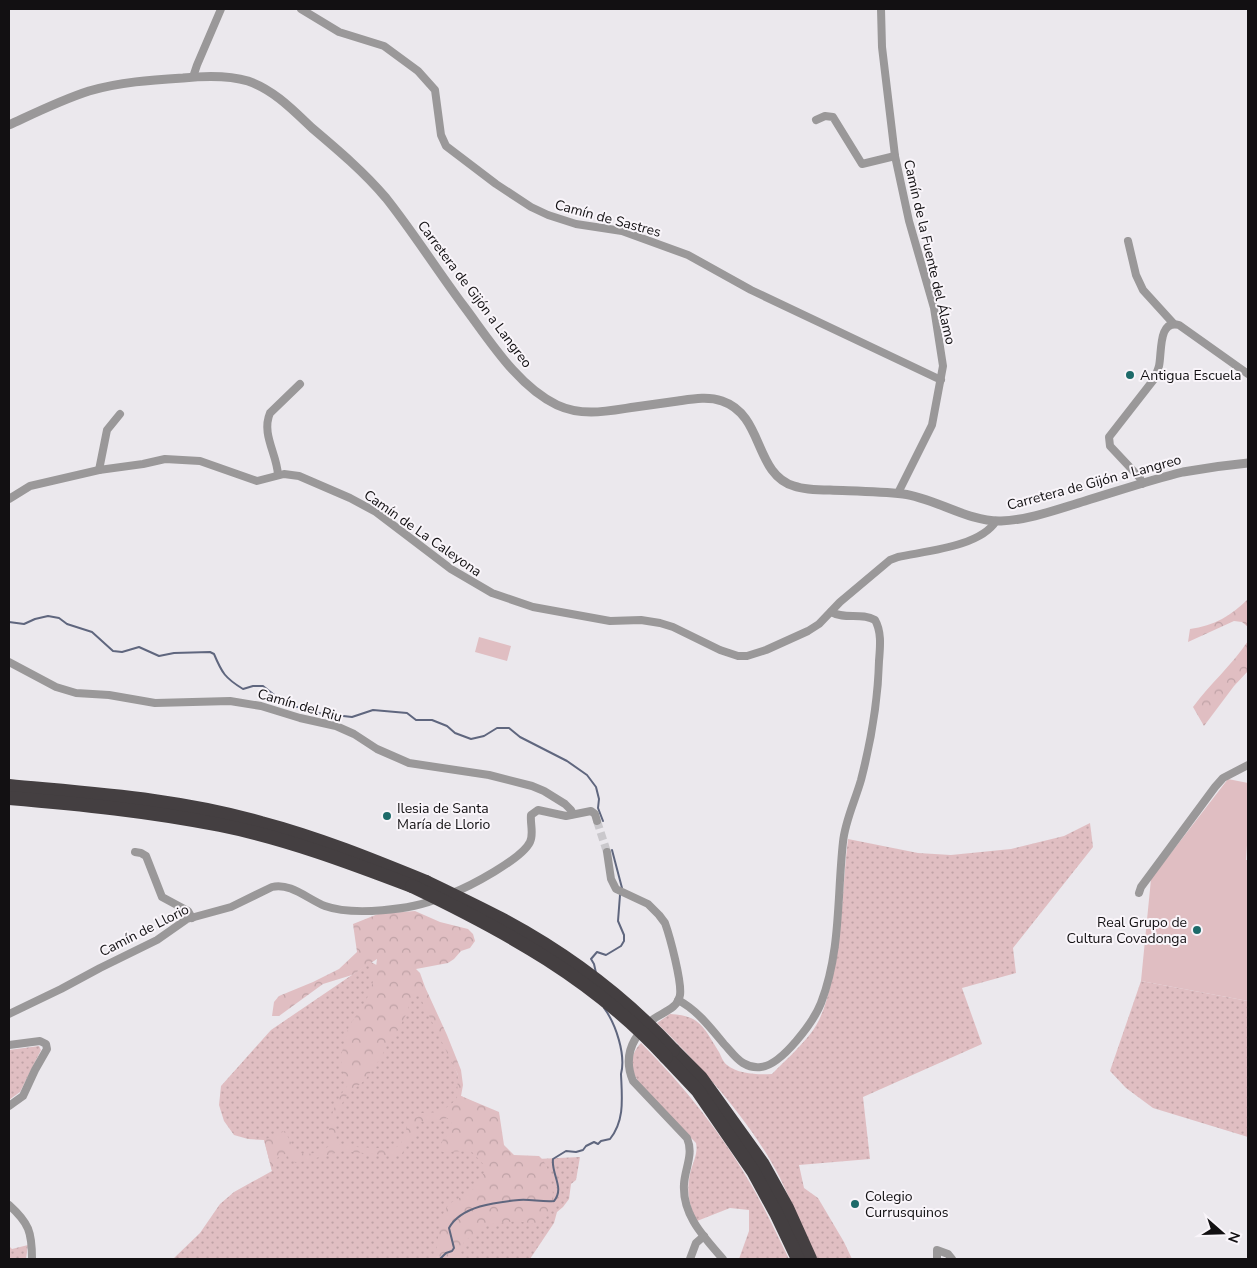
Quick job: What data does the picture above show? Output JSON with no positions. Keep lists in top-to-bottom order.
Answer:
{
  "streets": {
    "street": [
      "Camín de Sastres",
      "Camín de la Fuente del Álamo",
      "Carretera de Gijón a Langreo",
      "Camín de La Caleyona",
      "Camín del Riu",
      "Camín de Llorio"
    ]
  },
  "crossings": [
    ["Camín de Sastres", "Camín de la Fuente del Álamo"],
    ["Camín de la Fuente del Álamo", "Carretera de Gijón a Langreo"],
    ["Carretera de Gijón a Langreo", "Camín de La Caleyona"],
    ["Camín del Riu", "Camín de Llorio"]
  ],
  "places": [
    "Antigua Escuela",
    "Ilesia de Santa María de Llorio",
    "Real Grupo de Cultura Covadonga",
    "Colegio Currusquinos"
  ],
  "north": "right"
}
